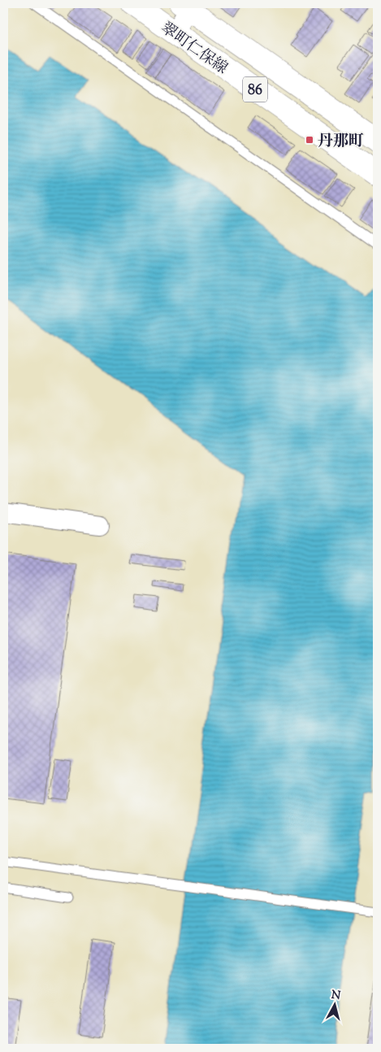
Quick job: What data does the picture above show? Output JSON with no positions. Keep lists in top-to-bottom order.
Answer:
{
  "streets": {
    "main road": ["翠町仁保線", "86"]
  },
  "places": {
    "transit": ["丹那町"]
  },
  "north": "top"
}
